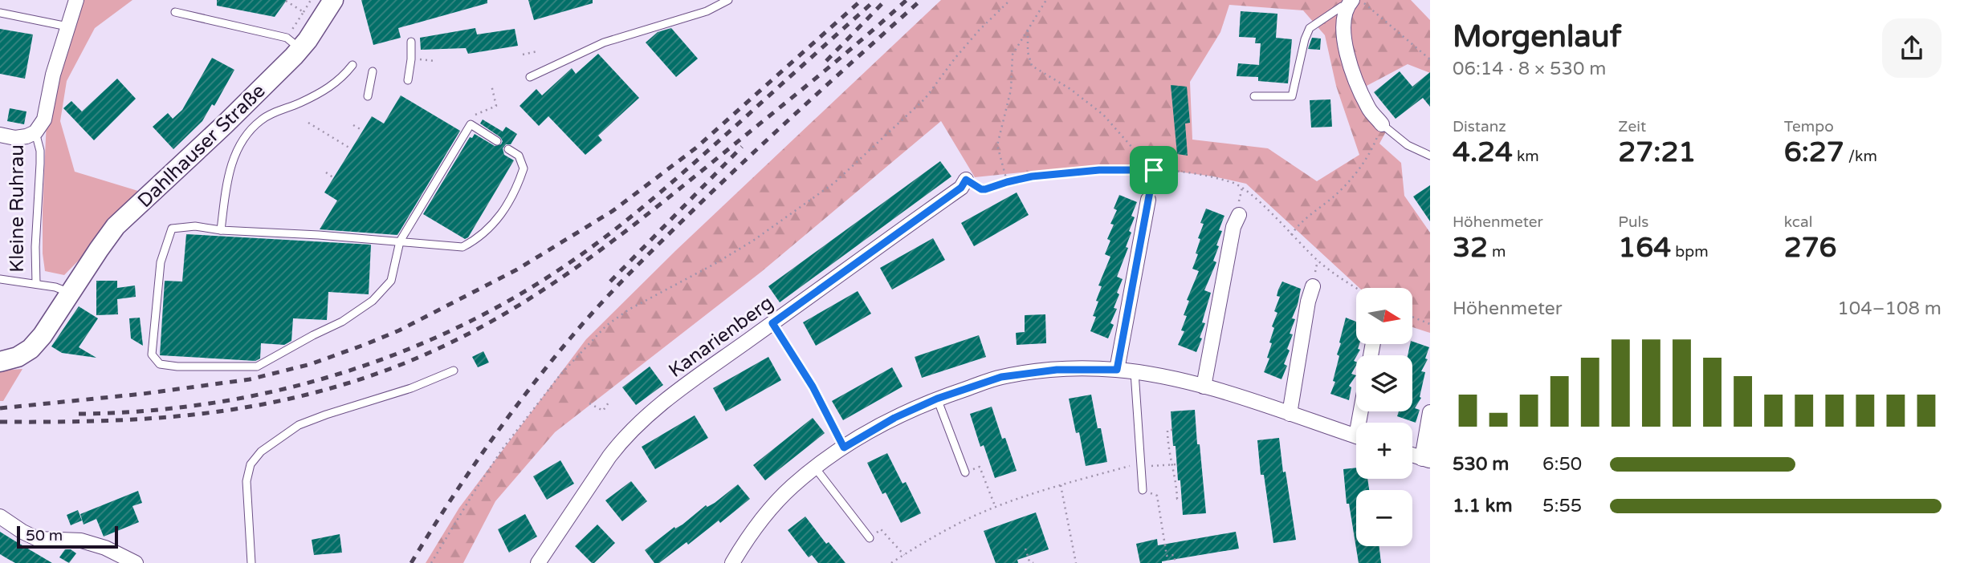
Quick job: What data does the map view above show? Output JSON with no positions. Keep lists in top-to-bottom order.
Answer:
{
  "streets": {
    "street": ["Dahlhauser Straße", "Kleine Ruhrau", "Kanarienberg"]
  },
  "scale_bar": "50 m",
  "north": "right",
  "page": {
    "heading": ["Morgenlauf", "06:14 · 8 × 530 m"],
    "stats": [
      ["Distanz", "4.24 km"],
      ["Zeit", "27:21"],
      ["Tempo", "6:27 /km"],
      ["Höhenmeter", "32 m"],
      ["Puls", "164 bpm"],
      ["kcal", "276"]
    ],
    "chart": ["Höhenmeter", "104–108 m"],
    "map_buttons": ["+", "−"],
    "list": [
      {
        "name": "530 m",
        "note": "6:50"
      },
      {
        "name": "1.1 km",
        "note": "5:55"
      }
    ],
    "scale": "50 m"
  }
}
